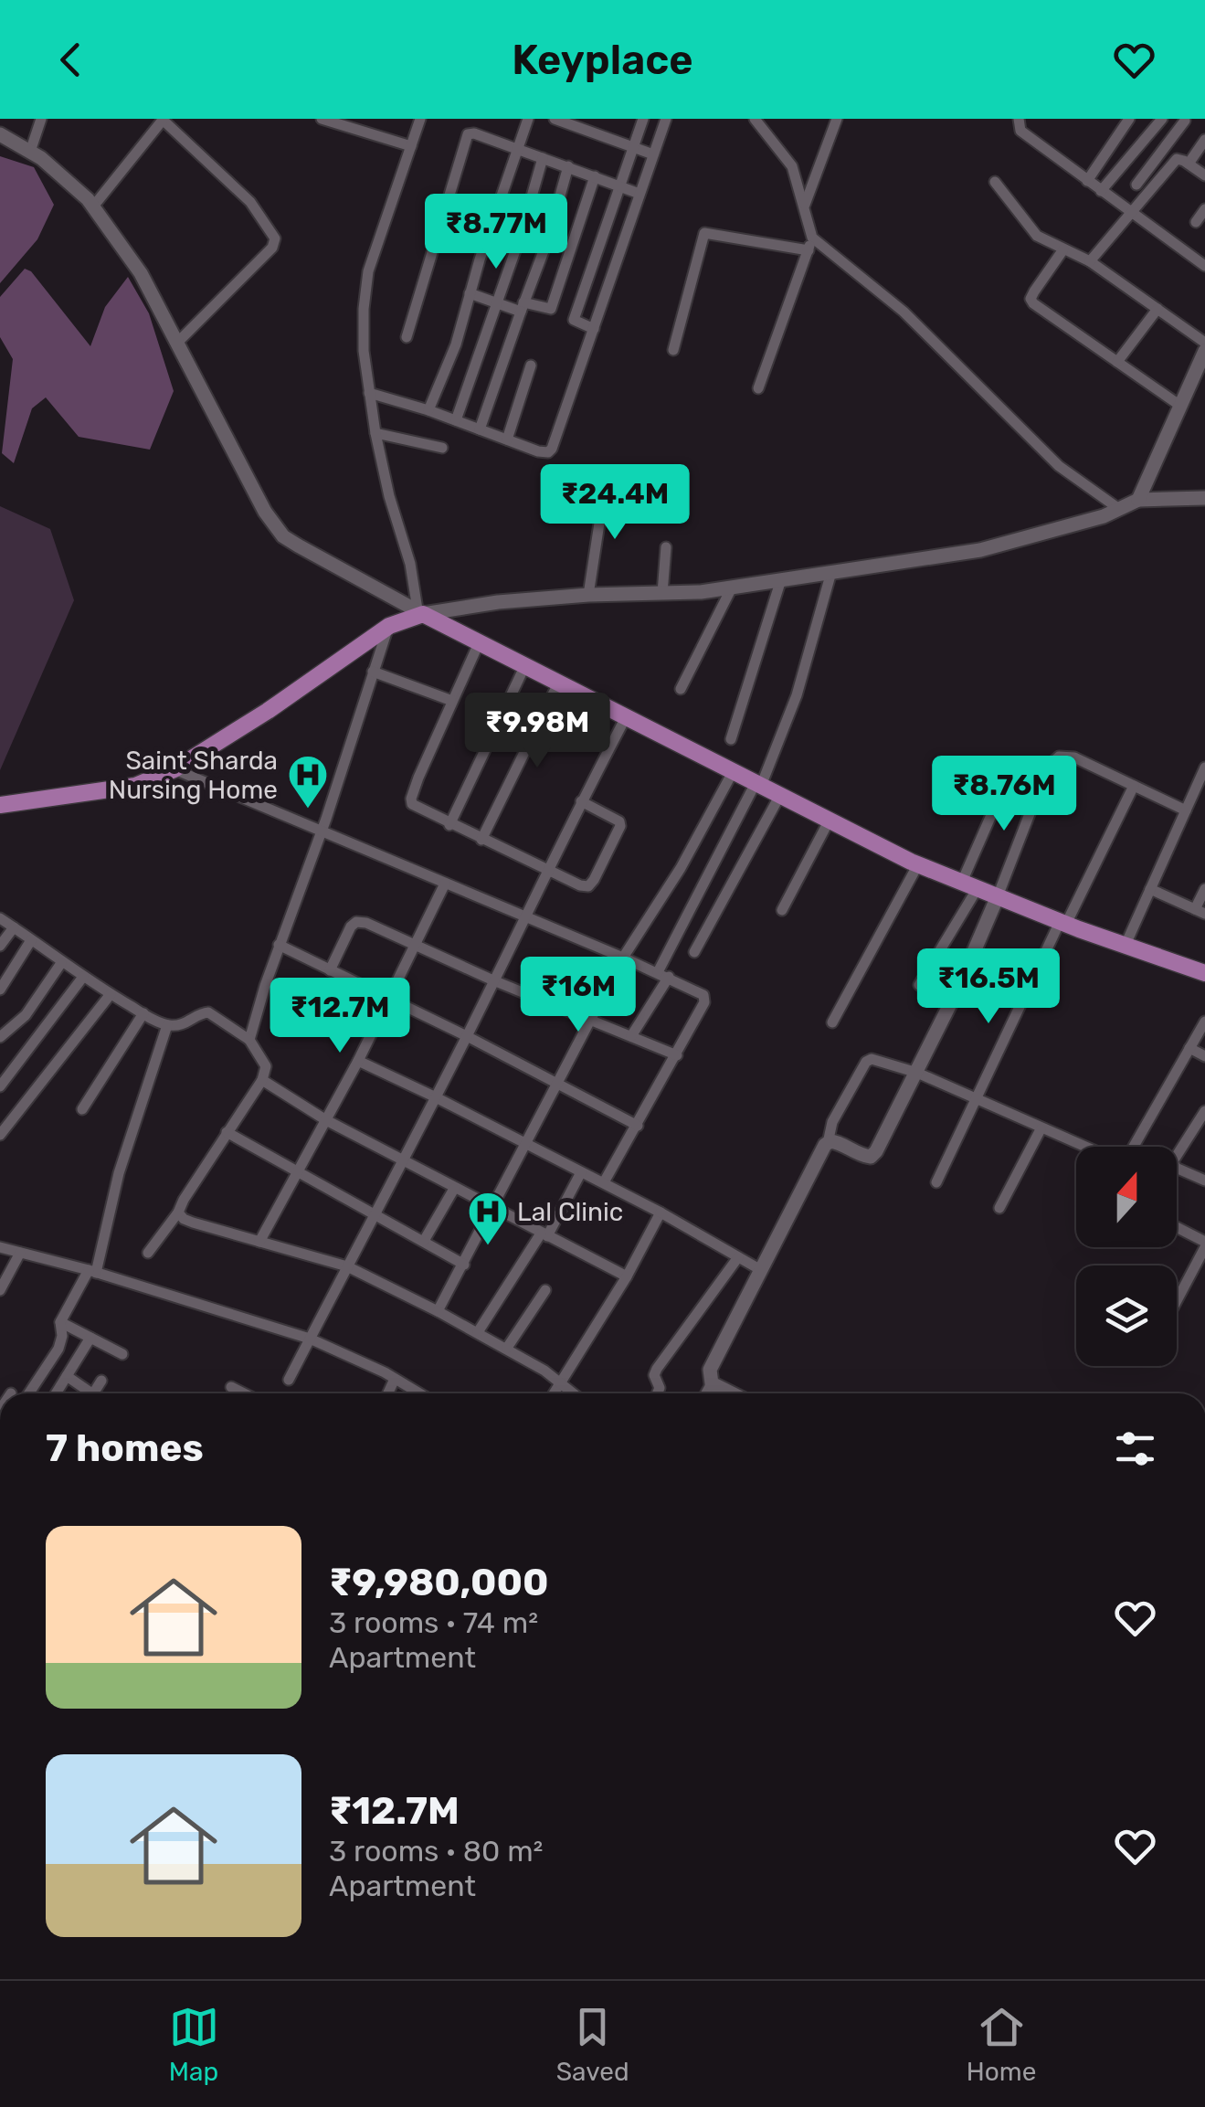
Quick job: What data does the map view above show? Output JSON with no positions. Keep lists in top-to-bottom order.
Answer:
{
  "places": {
    "hospital": ["Saint Sharda Nursing Home", "Lal Clinic"]
  },
  "north": "top",
  "page": {
    "header": "Keyplace",
    "price": [
      "₹8.77M",
      "₹24.4M",
      "₹9.98M",
      "₹8.76M",
      "₹16.5M",
      "₹16M",
      "₹12.7M"
    ],
    "heading": "7 homes",
    "list": [
      {
        "name": "₹9,980,000",
        "note": "3 rooms · 74 m² · Apartment"
      },
      {
        "name": "₹12.7M",
        "note": "3 rooms · 80 m² · Apartment"
      }
    ],
    "tabs": ["Map", "Saved", "Home"]
  }
}
